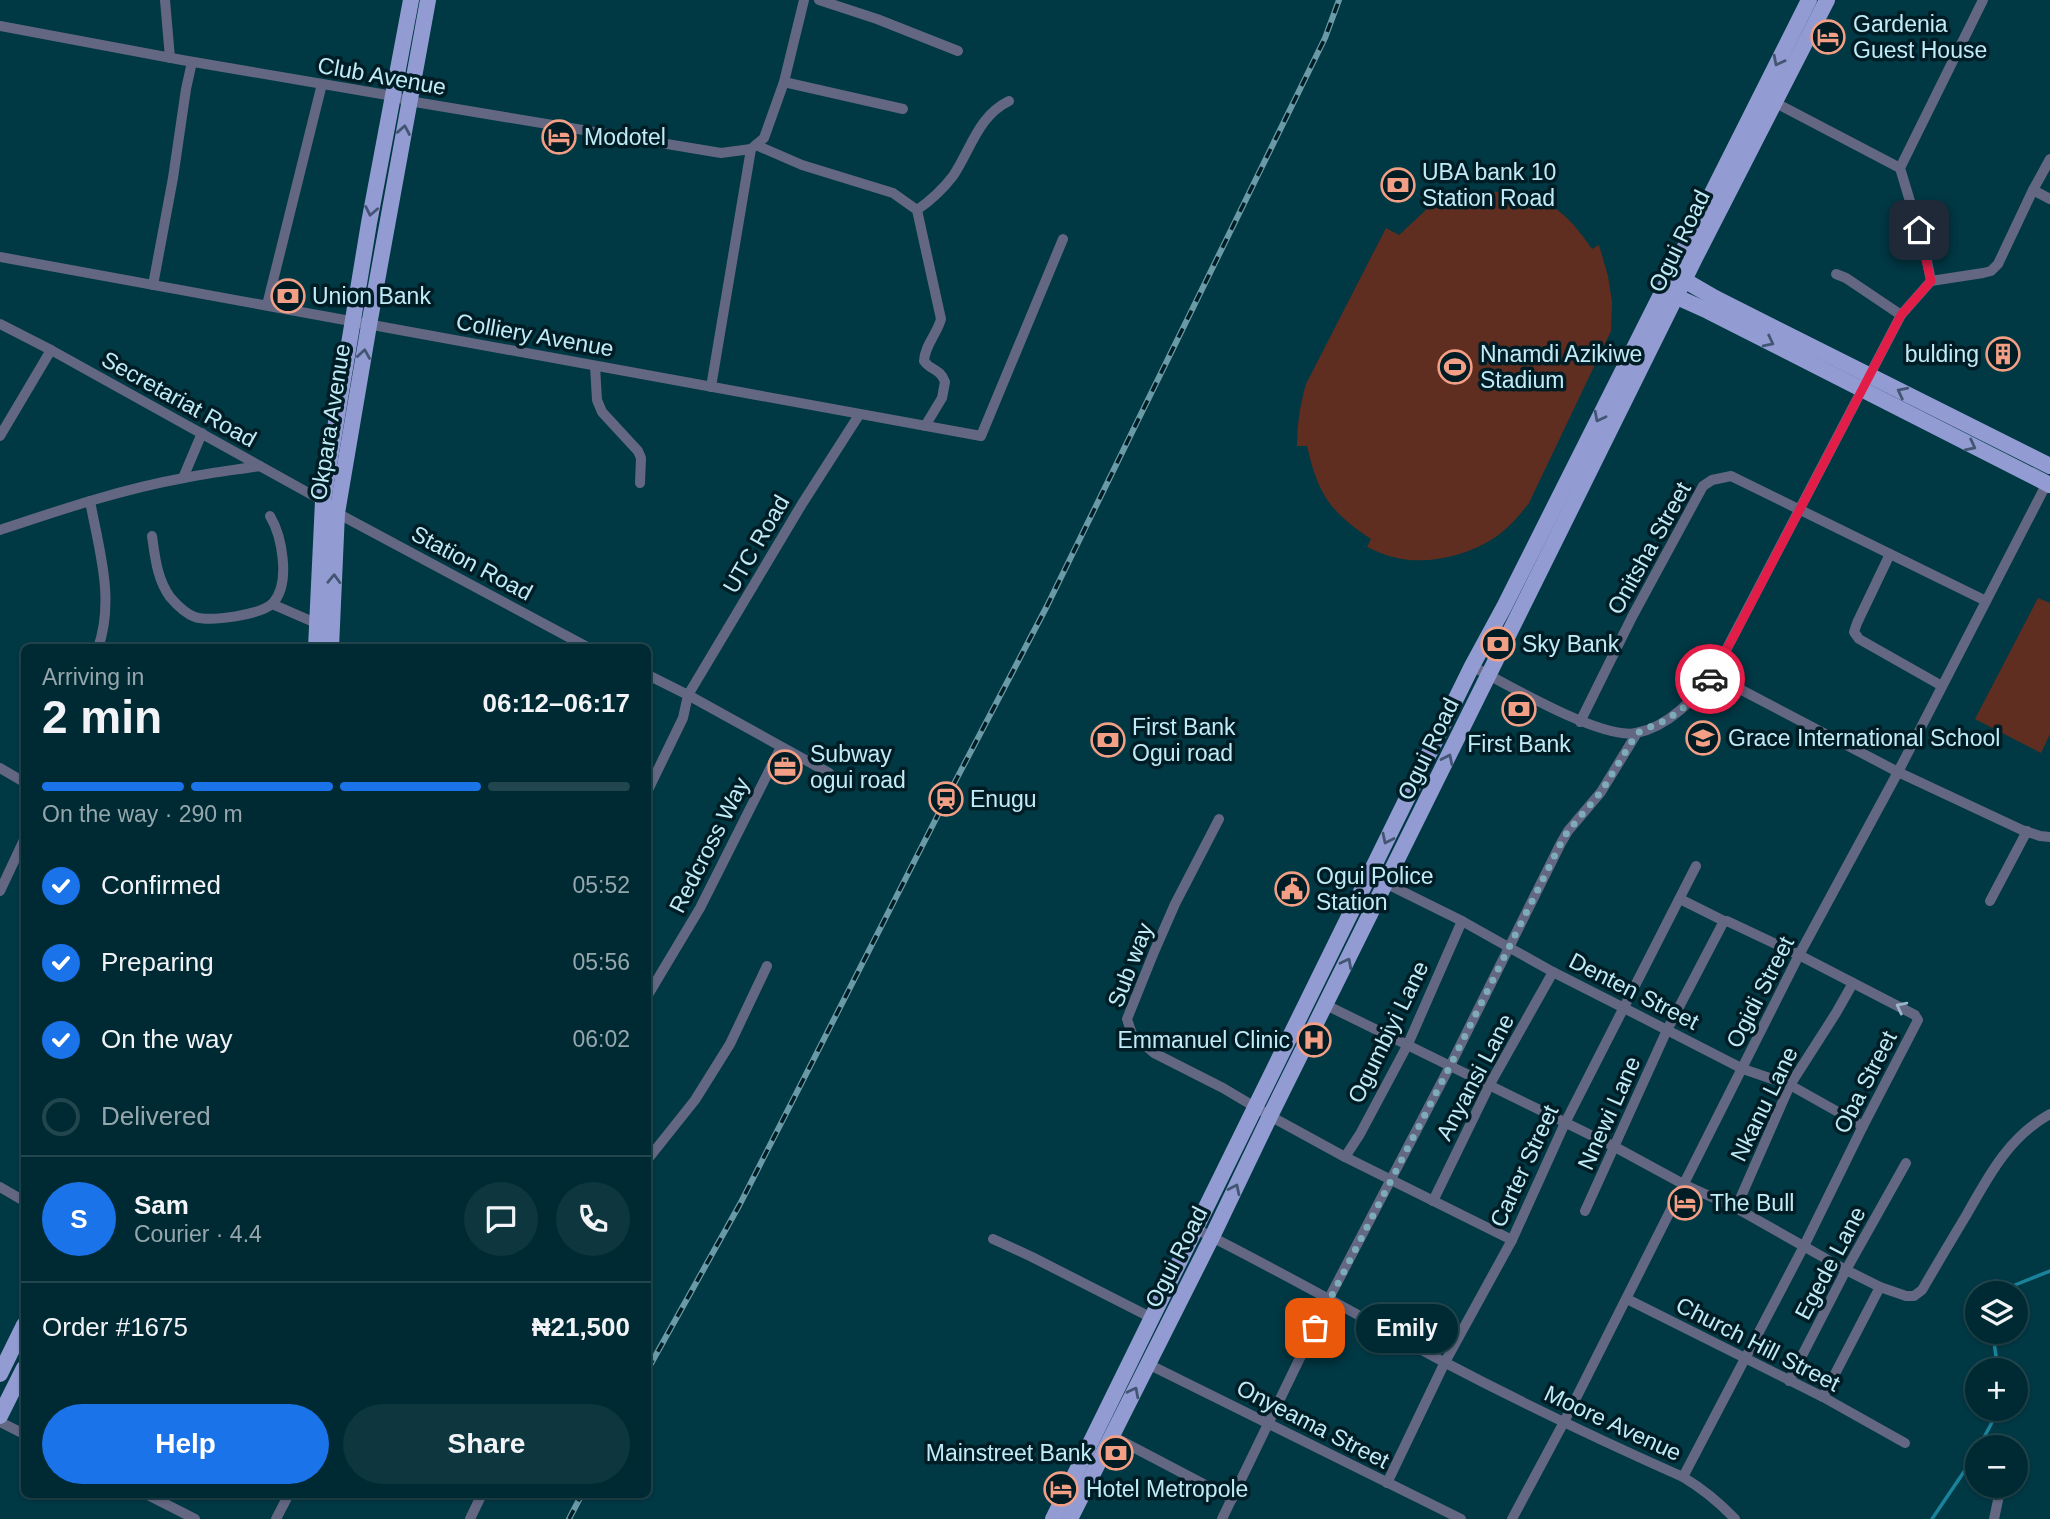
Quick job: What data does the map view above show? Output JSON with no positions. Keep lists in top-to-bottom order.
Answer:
{
  "streets": {
    "main road": ["Ogui Road", "Okpara Avenue"],
    "street": [
      "Club Avenue",
      "Colliery Avenue",
      "Secretariat Road",
      "UTC Road",
      "Onitsha Street",
      "Station Road",
      "Redcross Way",
      "Sub way",
      "Denten Street",
      "Ogidi Street",
      "Ogumbiyi Lane",
      "Anyansi Lane",
      "Oba Street",
      "Nkanu Lane",
      "Nnewi Lane",
      "Carter Street",
      "Egede Lane",
      "Church Hill Street",
      "Moore Avenue",
      "Onyeama Street"
    ]
  },
  "crossings": [
    ["Club Avenue", "Okpara Avenue"],
    ["Ogui Road", "Sub way"],
    ["Ogui Road", "Denten Street"],
    ["Ogui Road", "Onyeama Street"],
    ["Colliery Avenue", "Okpara Avenue"],
    ["Colliery Avenue", "UTC Road"],
    ["Secretariat Road", "Okpara Avenue"],
    ["Secretariat Road", "Station Road"],
    ["Okpara Avenue", "Station Road"],
    ["Onitsha Street", "Ogidi Street"],
    ["Denten Street", "Ogidi Street"],
    ["Denten Street", "Ogumbiyi Lane"],
    ["Denten Street", "Anyansi Lane"],
    ["Denten Street", "Oba Street"],
    ["Denten Street", "Nkanu Lane"],
    ["Denten Street", "Nnewi Lane"],
    ["Denten Street", "Carter Street"],
    ["Ogidi Street", "Oba Street"],
    ["Ogidi Street", "Church Hill Street"],
    ["Ogidi Street", "Moore Avenue"],
    ["Oba Street", "Nkanu Lane"],
    ["Oba Street", "Nnewi Lane"],
    ["Oba Street", "Carter Street"],
    ["Oba Street", "Church Hill Street"],
    ["Oba Street", "Moore Avenue"],
    ["Carter Street", "Moore Avenue"],
    ["Carter Street", "Onyeama Street"],
    ["Egede Lane", "Church Hill Street"],
    ["Church Hill Street", "Moore Avenue"]
  ],
  "places": {
    "hotel": [
      "Gardenia Guest House",
      "Modotel",
      "The Bull",
      "Hotel Metropole"
    ],
    "bank": [
      "UBA bank 10 Station Road",
      "Union Bank",
      "Sky Bank",
      "First Bank",
      "First Bank Ogui road",
      "Mainstreet Bank"
    ],
    "building": ["bulding"],
    "sports": ["Nnamdi Azikiwe Stadium"],
    "school or university": ["Grace International School"],
    "office": ["Subway ogui road"],
    "station": ["Enugu"],
    "public building": ["Ogui Police Station"],
    "hospital": ["Emmanuel Clinic"],
    "other": ["Emily"]
  },
  "page": {
    "heading": ["2 min", "Arriving in", "06:12–06:17"],
    "panel": [
      "Sam",
      "Courier · 4.4",
      "Order #1675",
      "₦21,500"
    ],
    "bar": "On the way · 290 m",
    "list": [
      ["Confirmed", "05:52"],
      ["Preparing", "05:56"],
      ["On the way", "06:02"],
      "Delivered"
    ],
    "round": "S",
    "map_buttons": ["+", "−"],
    "bubble": "Emily",
    "buttons": ["Help", "Share"]
  }
}
